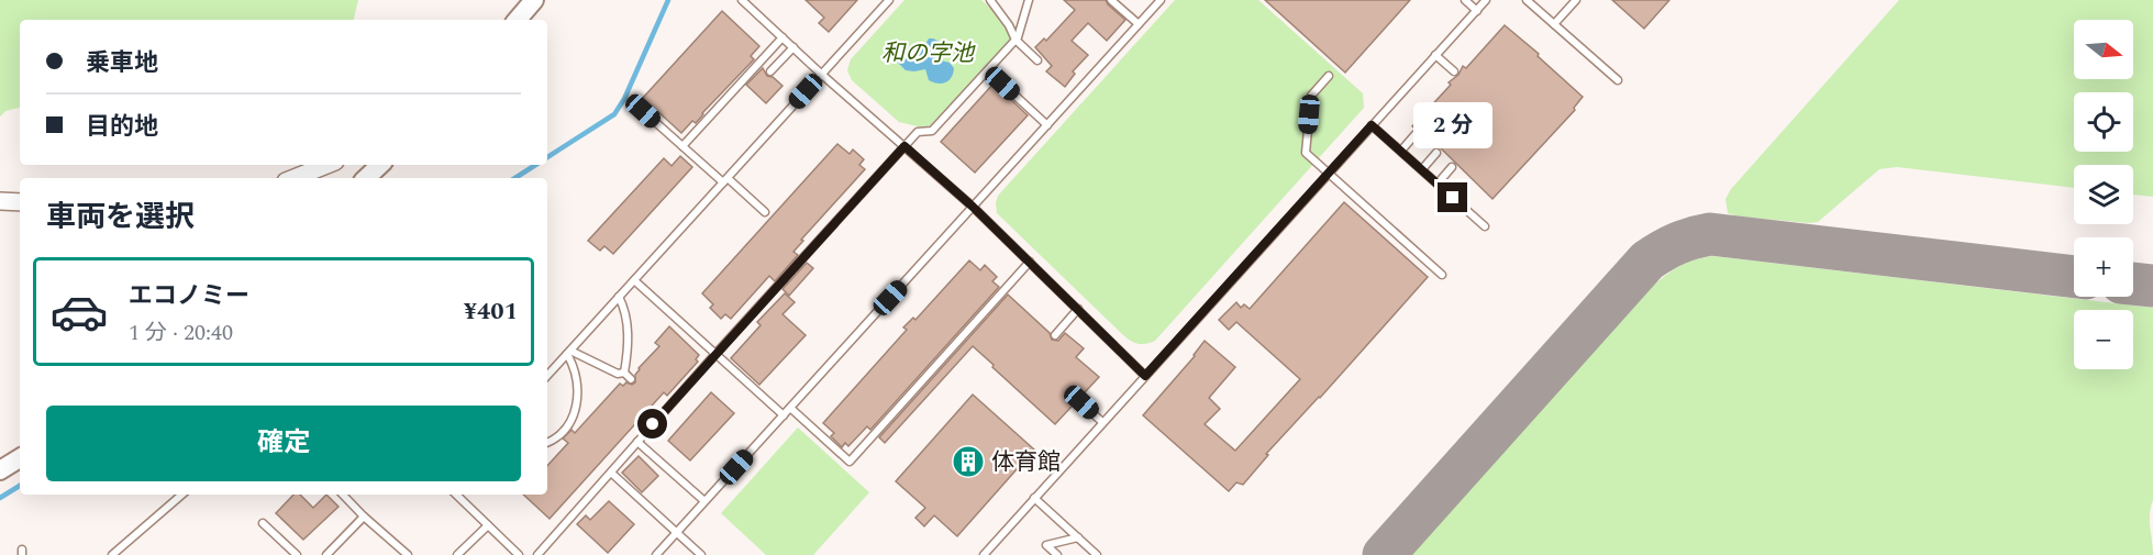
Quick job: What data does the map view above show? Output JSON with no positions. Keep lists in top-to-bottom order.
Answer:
{
  "parks": ["和の字池"],
  "places": {
    "building": ["体育館"]
  },
  "north": "right",
  "page": {
    "map_buttons": ["+", "−"],
    "banner": ["乗車地", "目的地"],
    "bubble": "2 分",
    "heading": "車両を選択",
    "list": [
      {
        "name": "エコノミー",
        "note": "1 分 · 20:40",
        "value": "¥401"
      }
    ],
    "buttons": "確定"
  }
}
